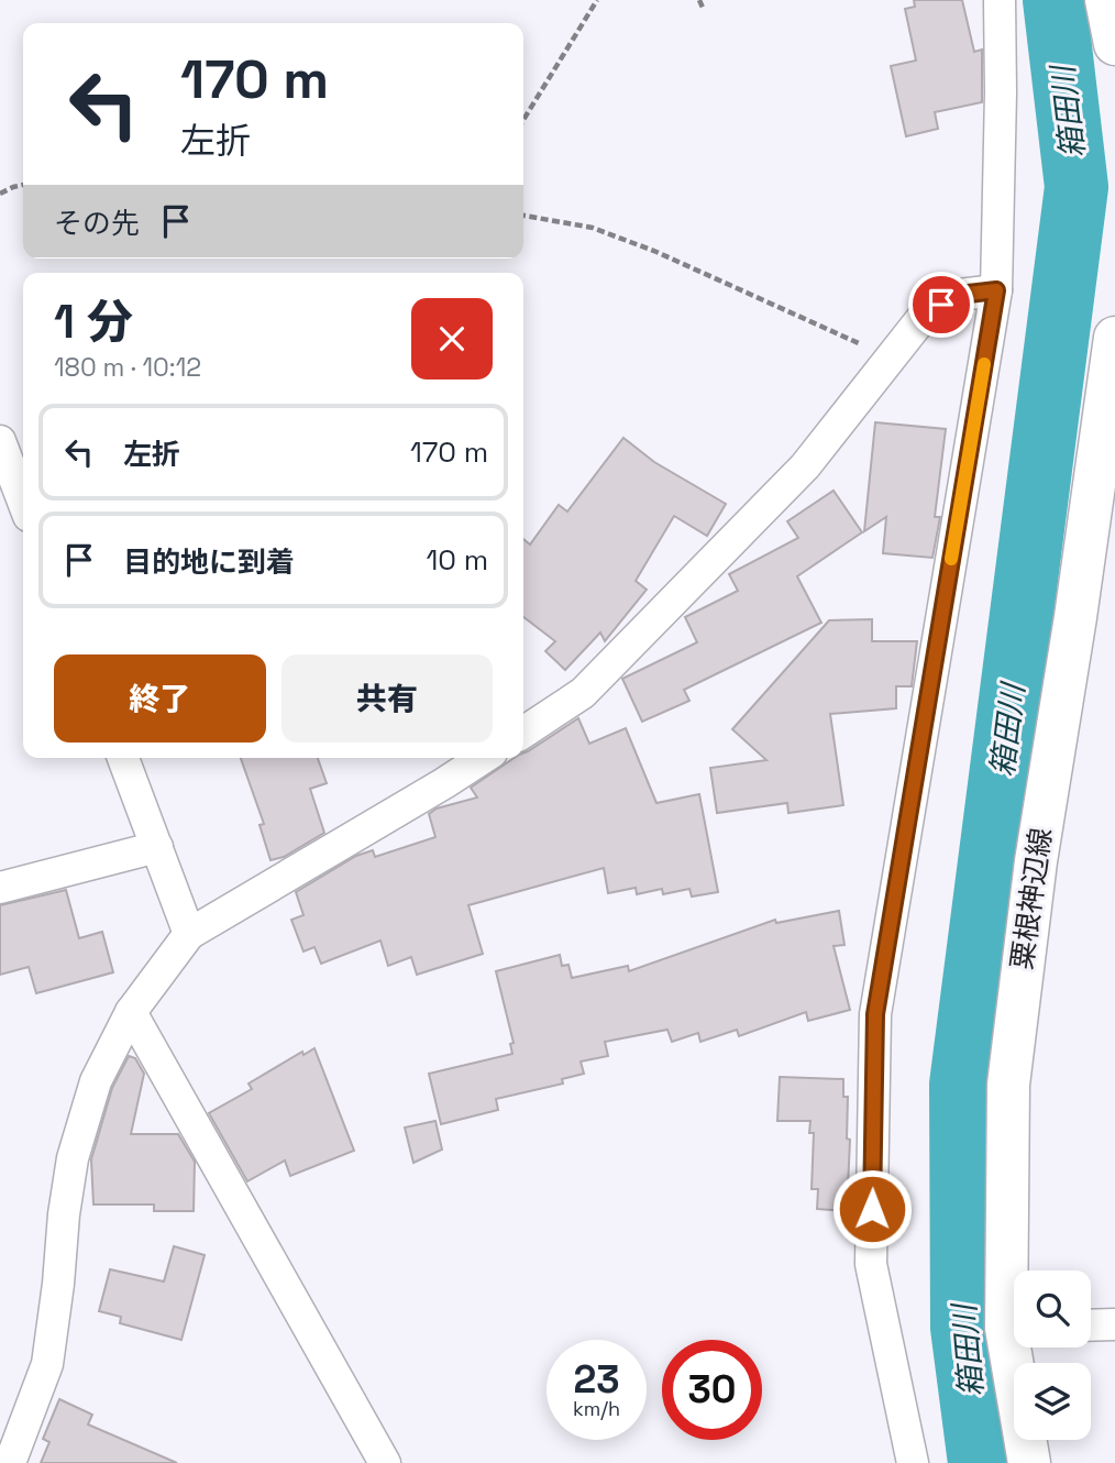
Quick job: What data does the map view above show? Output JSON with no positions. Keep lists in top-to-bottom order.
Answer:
{
  "streets": {
    "main road": ["粟根神辺線"]
  },
  "water": ["箱田川"],
  "page": {
    "turn": ["170 m", "左折"],
    "then": "その先",
    "heading": ["1 分", "180 m · 10:12"],
    "list": [
      {
        "name": "左折",
        "value": "170 m"
      },
      {
        "name": "目的地に到着",
        "value": "10 m"
      }
    ],
    "buttons": ["終了", "共有"],
    "speed": "23 km/h",
    "limit": "30"
  }
}
